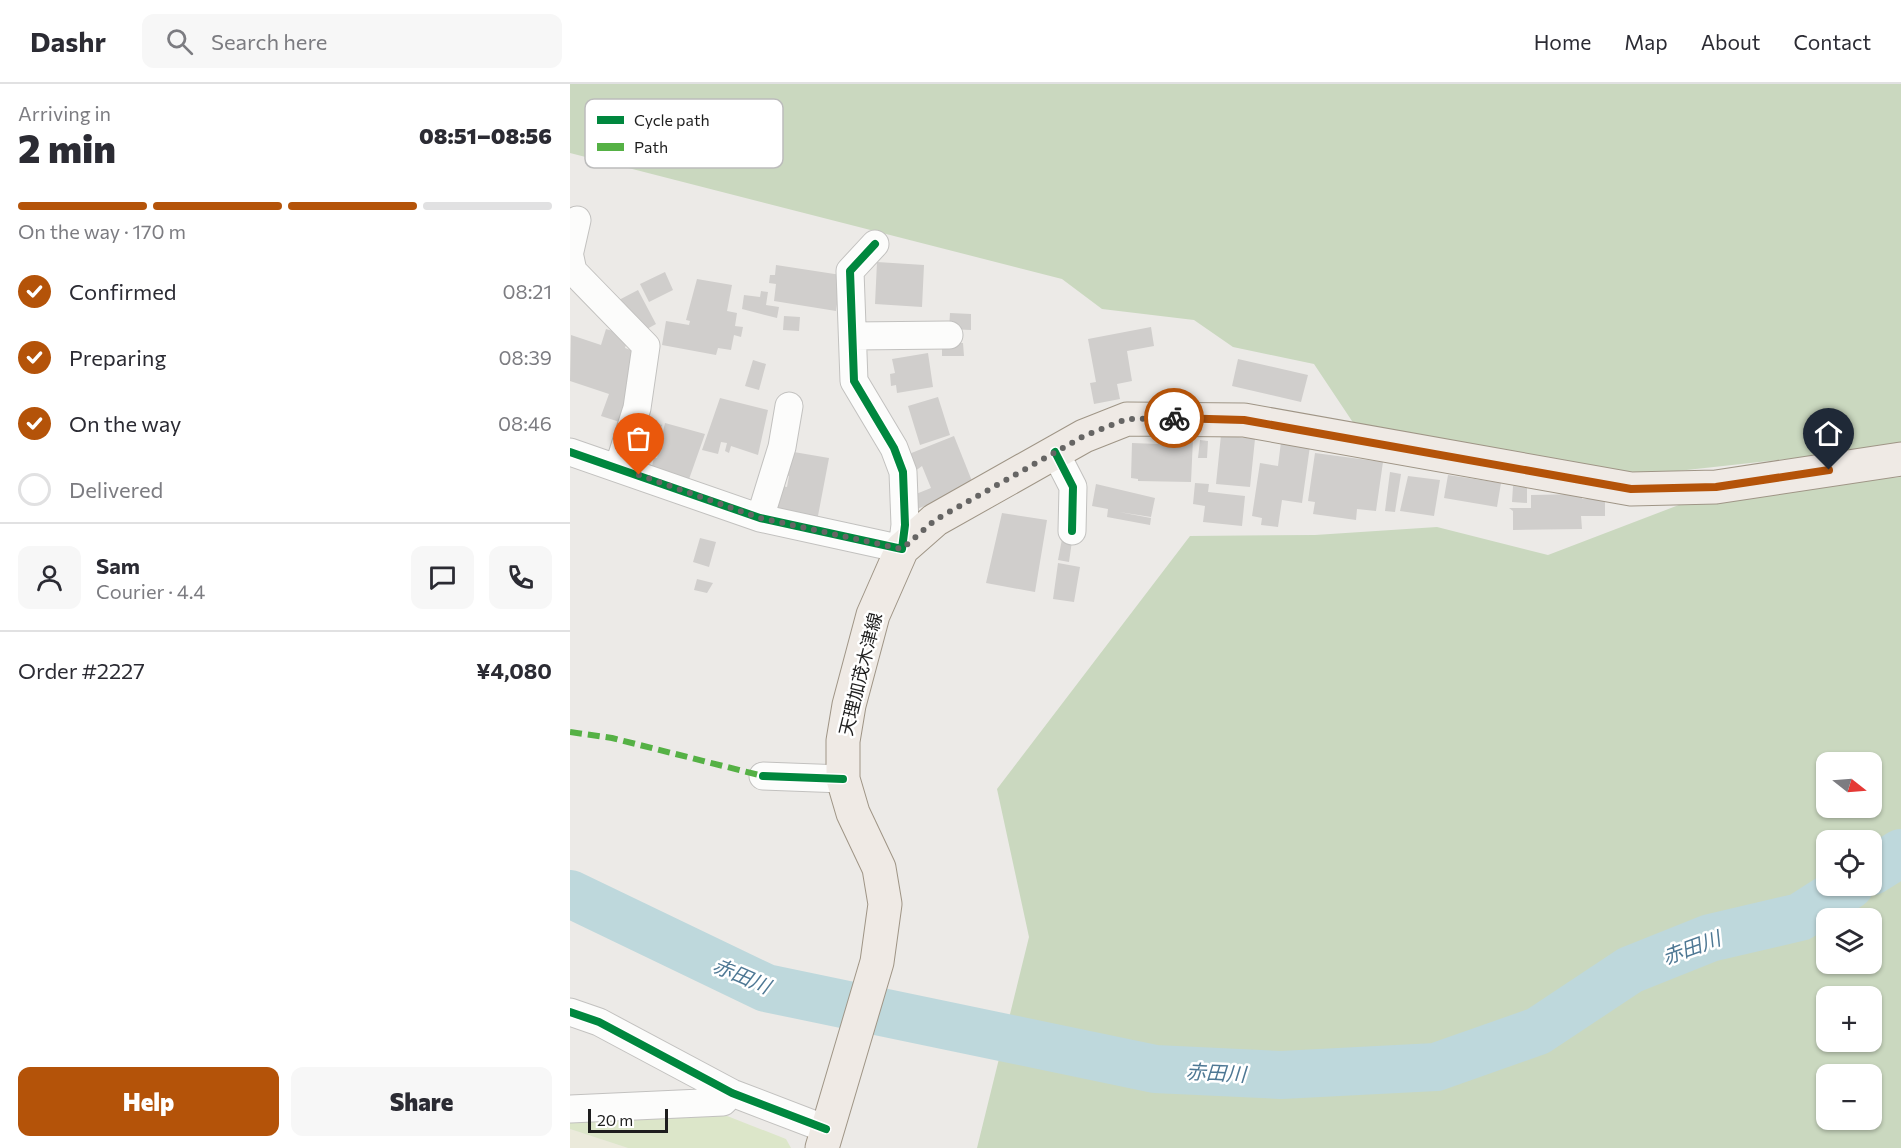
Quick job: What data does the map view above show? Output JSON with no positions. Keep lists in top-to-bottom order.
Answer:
{
  "streets": {
    "main road": ["天理加茂木津線"]
  },
  "water": ["赤田川"],
  "legend": ["Cycle path", "Path"],
  "scale_bar": "20 m",
  "north": "right",
  "page": {
    "header": "Dashr",
    "search": "Search here",
    "nav": [
      "Home",
      "Map",
      "About",
      "Contact"
    ],
    "heading": ["2 min", "Arriving in", "08:51–08:56"],
    "panel": [
      "Sam",
      "Courier · 4.4",
      "Order #2227",
      "¥4,080"
    ],
    "bar": "On the way · 170 m",
    "list": [
      ["Confirmed", "08:21"],
      ["Preparing", "08:39"],
      ["On the way", "08:46"],
      "Delivered"
    ],
    "map_buttons": ["+", "−"],
    "buttons": ["Help", "Share"],
    "scale": "20 m"
  }
}
